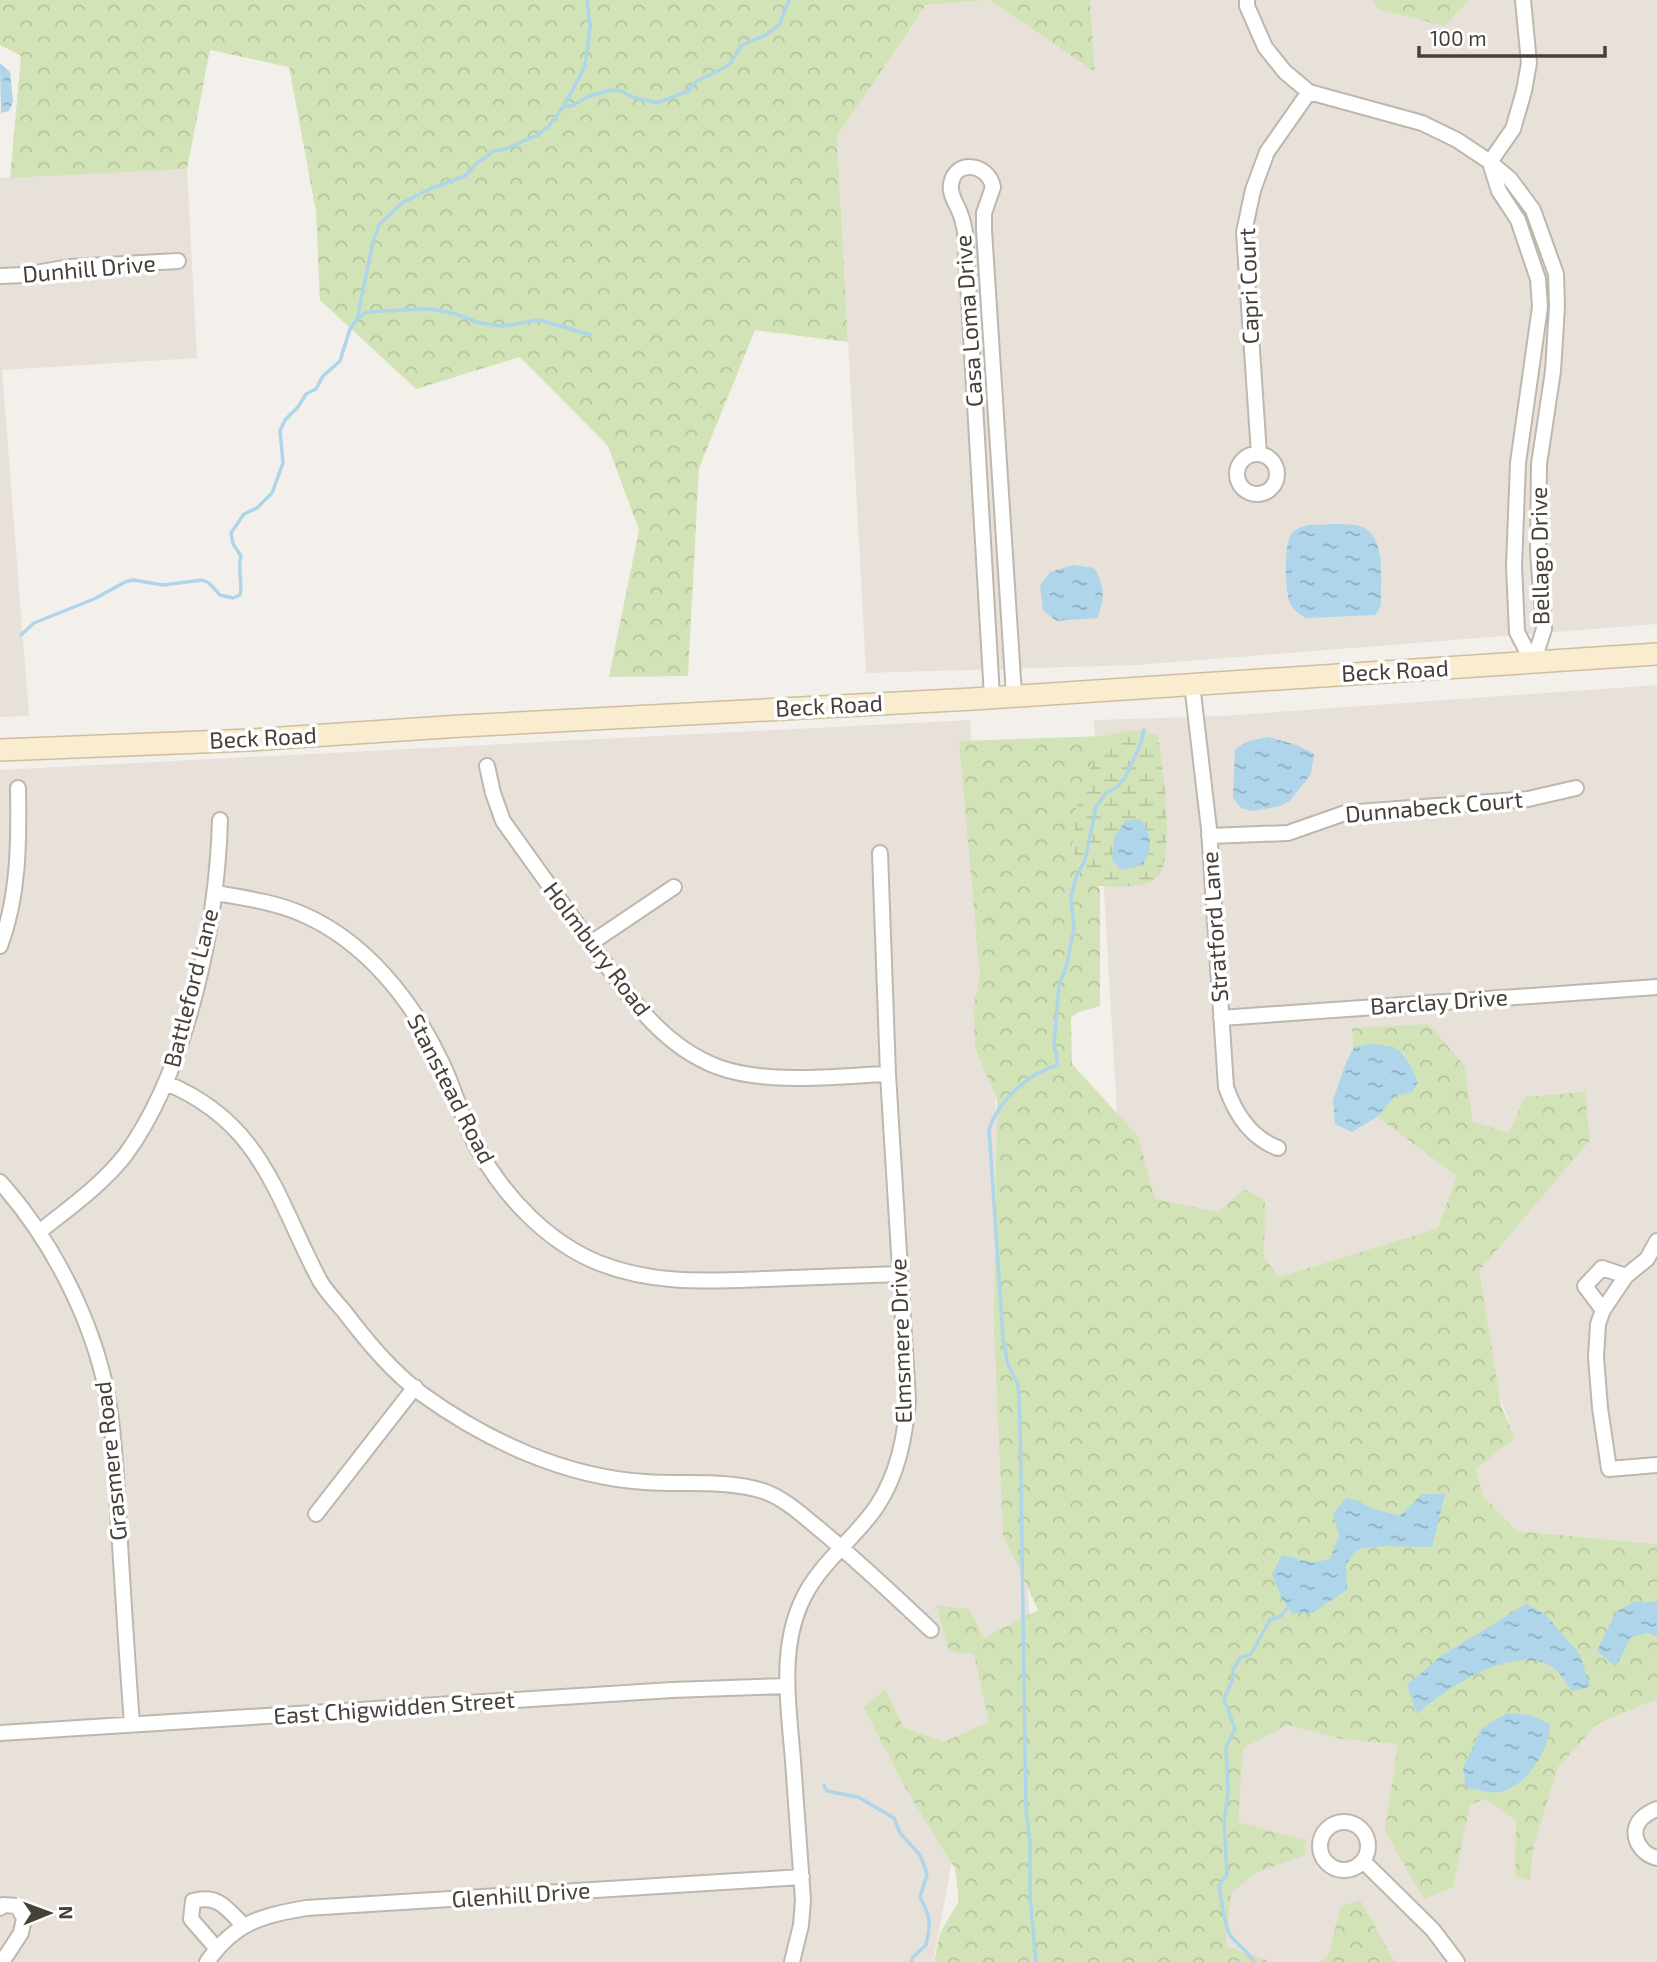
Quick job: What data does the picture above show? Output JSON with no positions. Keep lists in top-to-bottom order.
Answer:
{
  "streets": {
    "main road": ["Beck Road"],
    "street": [
      "Dunhill Drive",
      "Capri Court",
      "Casa Loma Drive",
      "Bellago Drive",
      "Dunnabeck Court",
      "Stratford Lane",
      "Holmbury Road",
      "Battleford Lane",
      "Barclay Drive",
      "Stanstead Road",
      "Elmsmere Drive",
      "Grasmere Road",
      "East Chigwidden Street",
      "Glenhill Drive"
    ]
  },
  "crossings": [
    ["Capri Court", "Bellago Drive"],
    ["Casa Loma Drive", "Beck Road"],
    ["Bellago Drive", "Beck Road"],
    ["Beck Road", "Stratford Lane"],
    ["Dunnabeck Court", "Stratford Lane"],
    ["Stratford Lane", "Barclay Drive"],
    ["Holmbury Road", "Elmsmere Drive"],
    ["Battleford Lane", "Stanstead Road"],
    ["Battleford Lane", "Grasmere Road"],
    ["Stanstead Road", "Elmsmere Drive"],
    ["Elmsmere Drive", "East Chigwidden Street"],
    ["Elmsmere Drive", "Glenhill Drive"],
    ["Grasmere Road", "East Chigwidden Street"]
  ],
  "scale_bar": "100 m",
  "north": "right"
}
